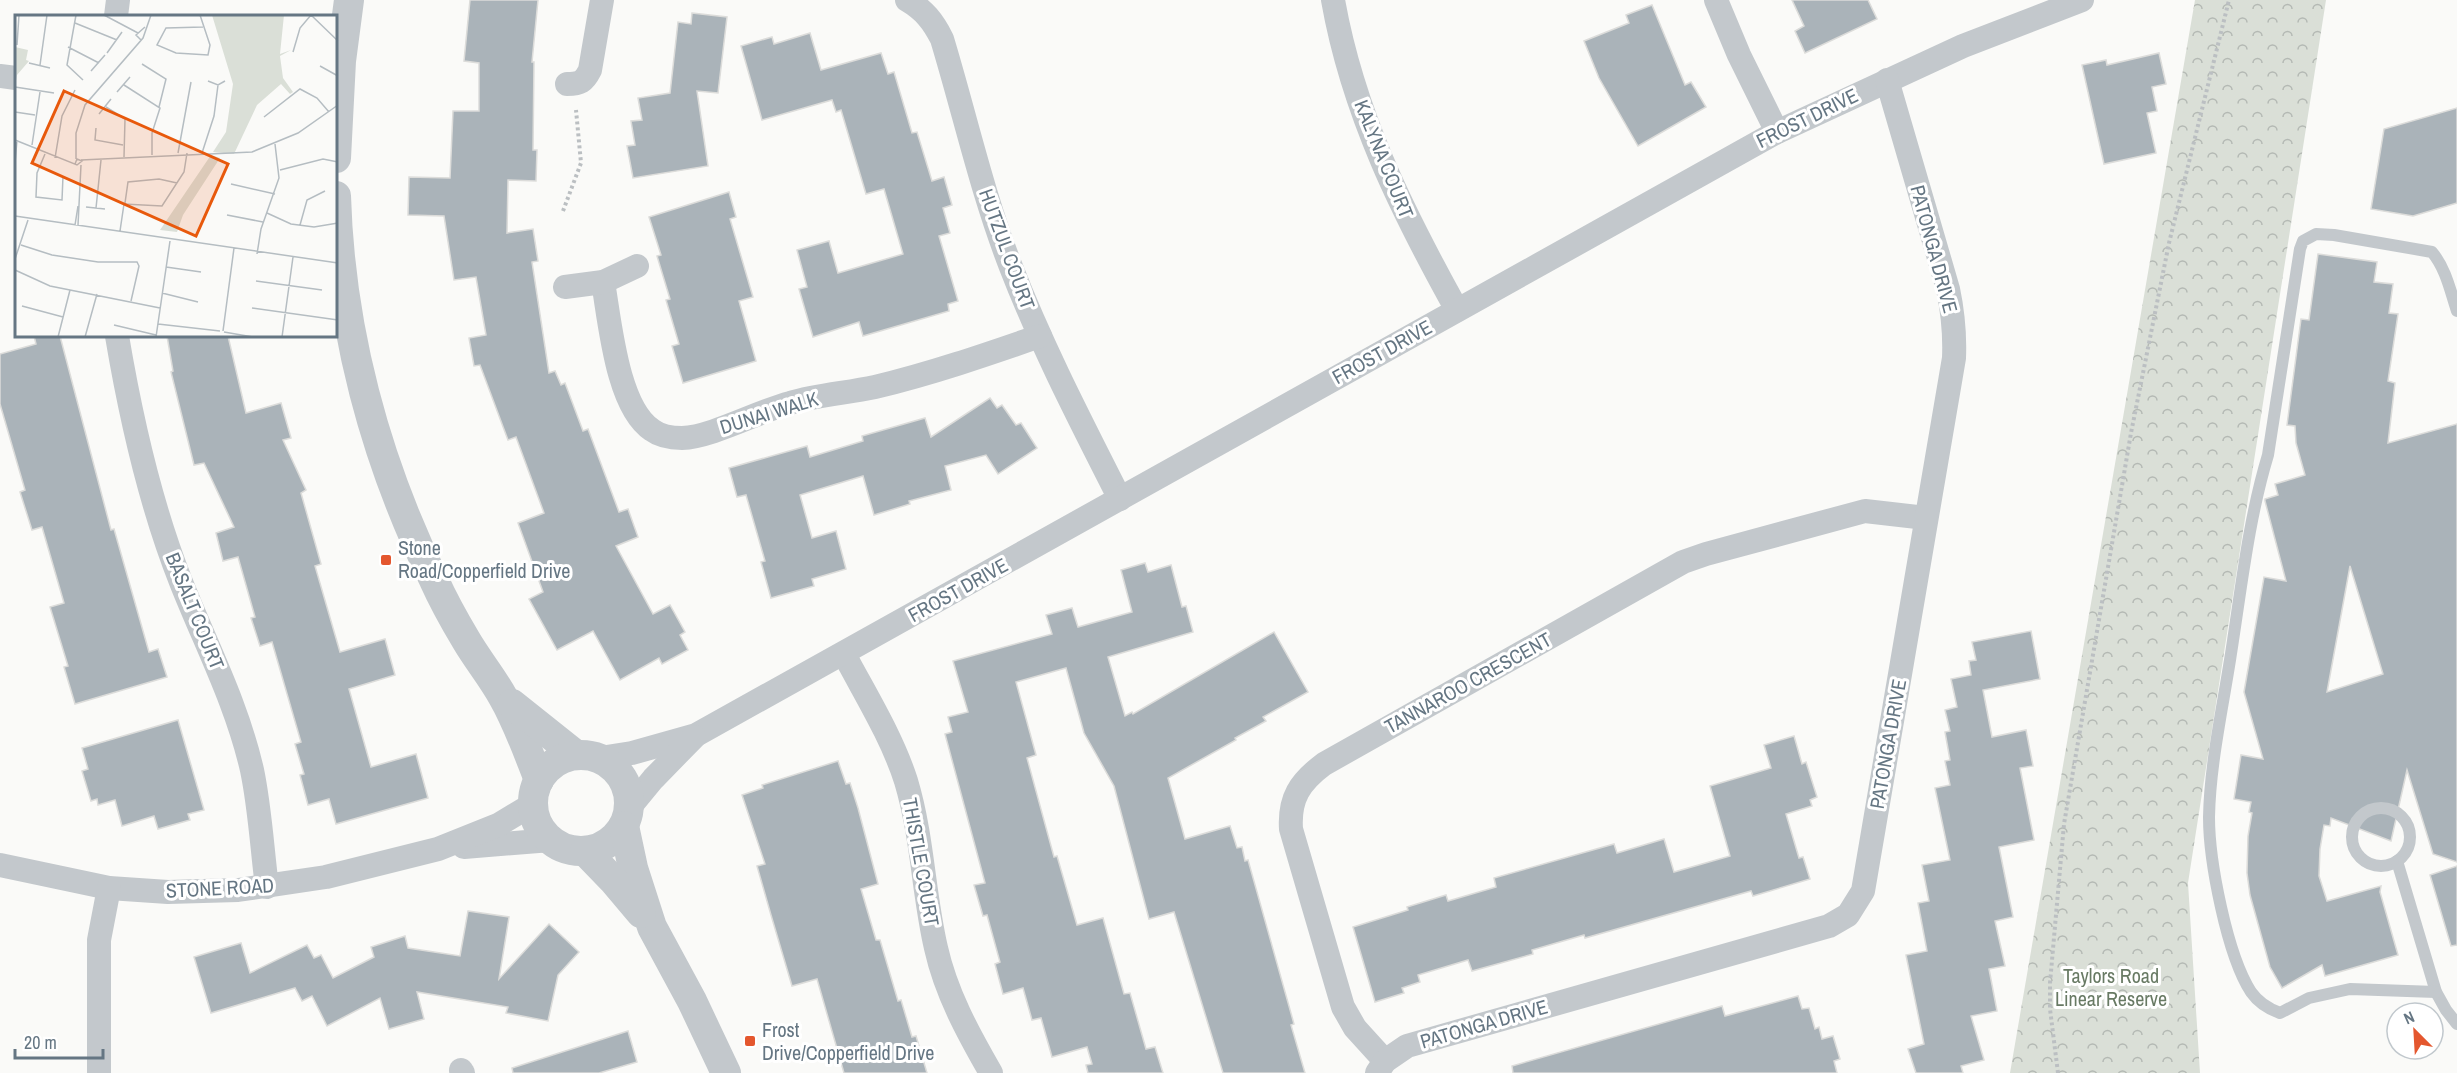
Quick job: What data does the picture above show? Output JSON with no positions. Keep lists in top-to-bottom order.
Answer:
{
  "streets": {
    "street": [
      "FROST DRIVE",
      "KALYNA COURT",
      "HUTZUL COURT",
      "PATONGA DRIVE",
      "DUNAI WALK",
      "BASALT COURT",
      "TANNAROO CRESCENT",
      "THISTLE COURT",
      "STONE ROAD"
    ]
  },
  "crossings": [
    ["FROST DRIVE", "KALYNA COURT"],
    ["FROST DRIVE", "HUTZUL COURT"],
    ["FROST DRIVE", "PATONGA DRIVE"],
    ["FROST DRIVE", "THISTLE COURT"],
    ["FROST DRIVE", "STONE ROAD"],
    ["HUTZUL COURT", "DUNAI WALK"],
    ["PATONGA DRIVE", "TANNAROO CRESCENT"],
    ["BASALT COURT", "STONE ROAD"]
  ],
  "parks": ["Taylors Road Linear Reserve"],
  "places": {
    "transit": ["Stone Road/Copperfield Drive", "Frost Drive/Copperfield Drive"]
  },
  "scale_bar": "20 m",
  "north": "top left"
}
